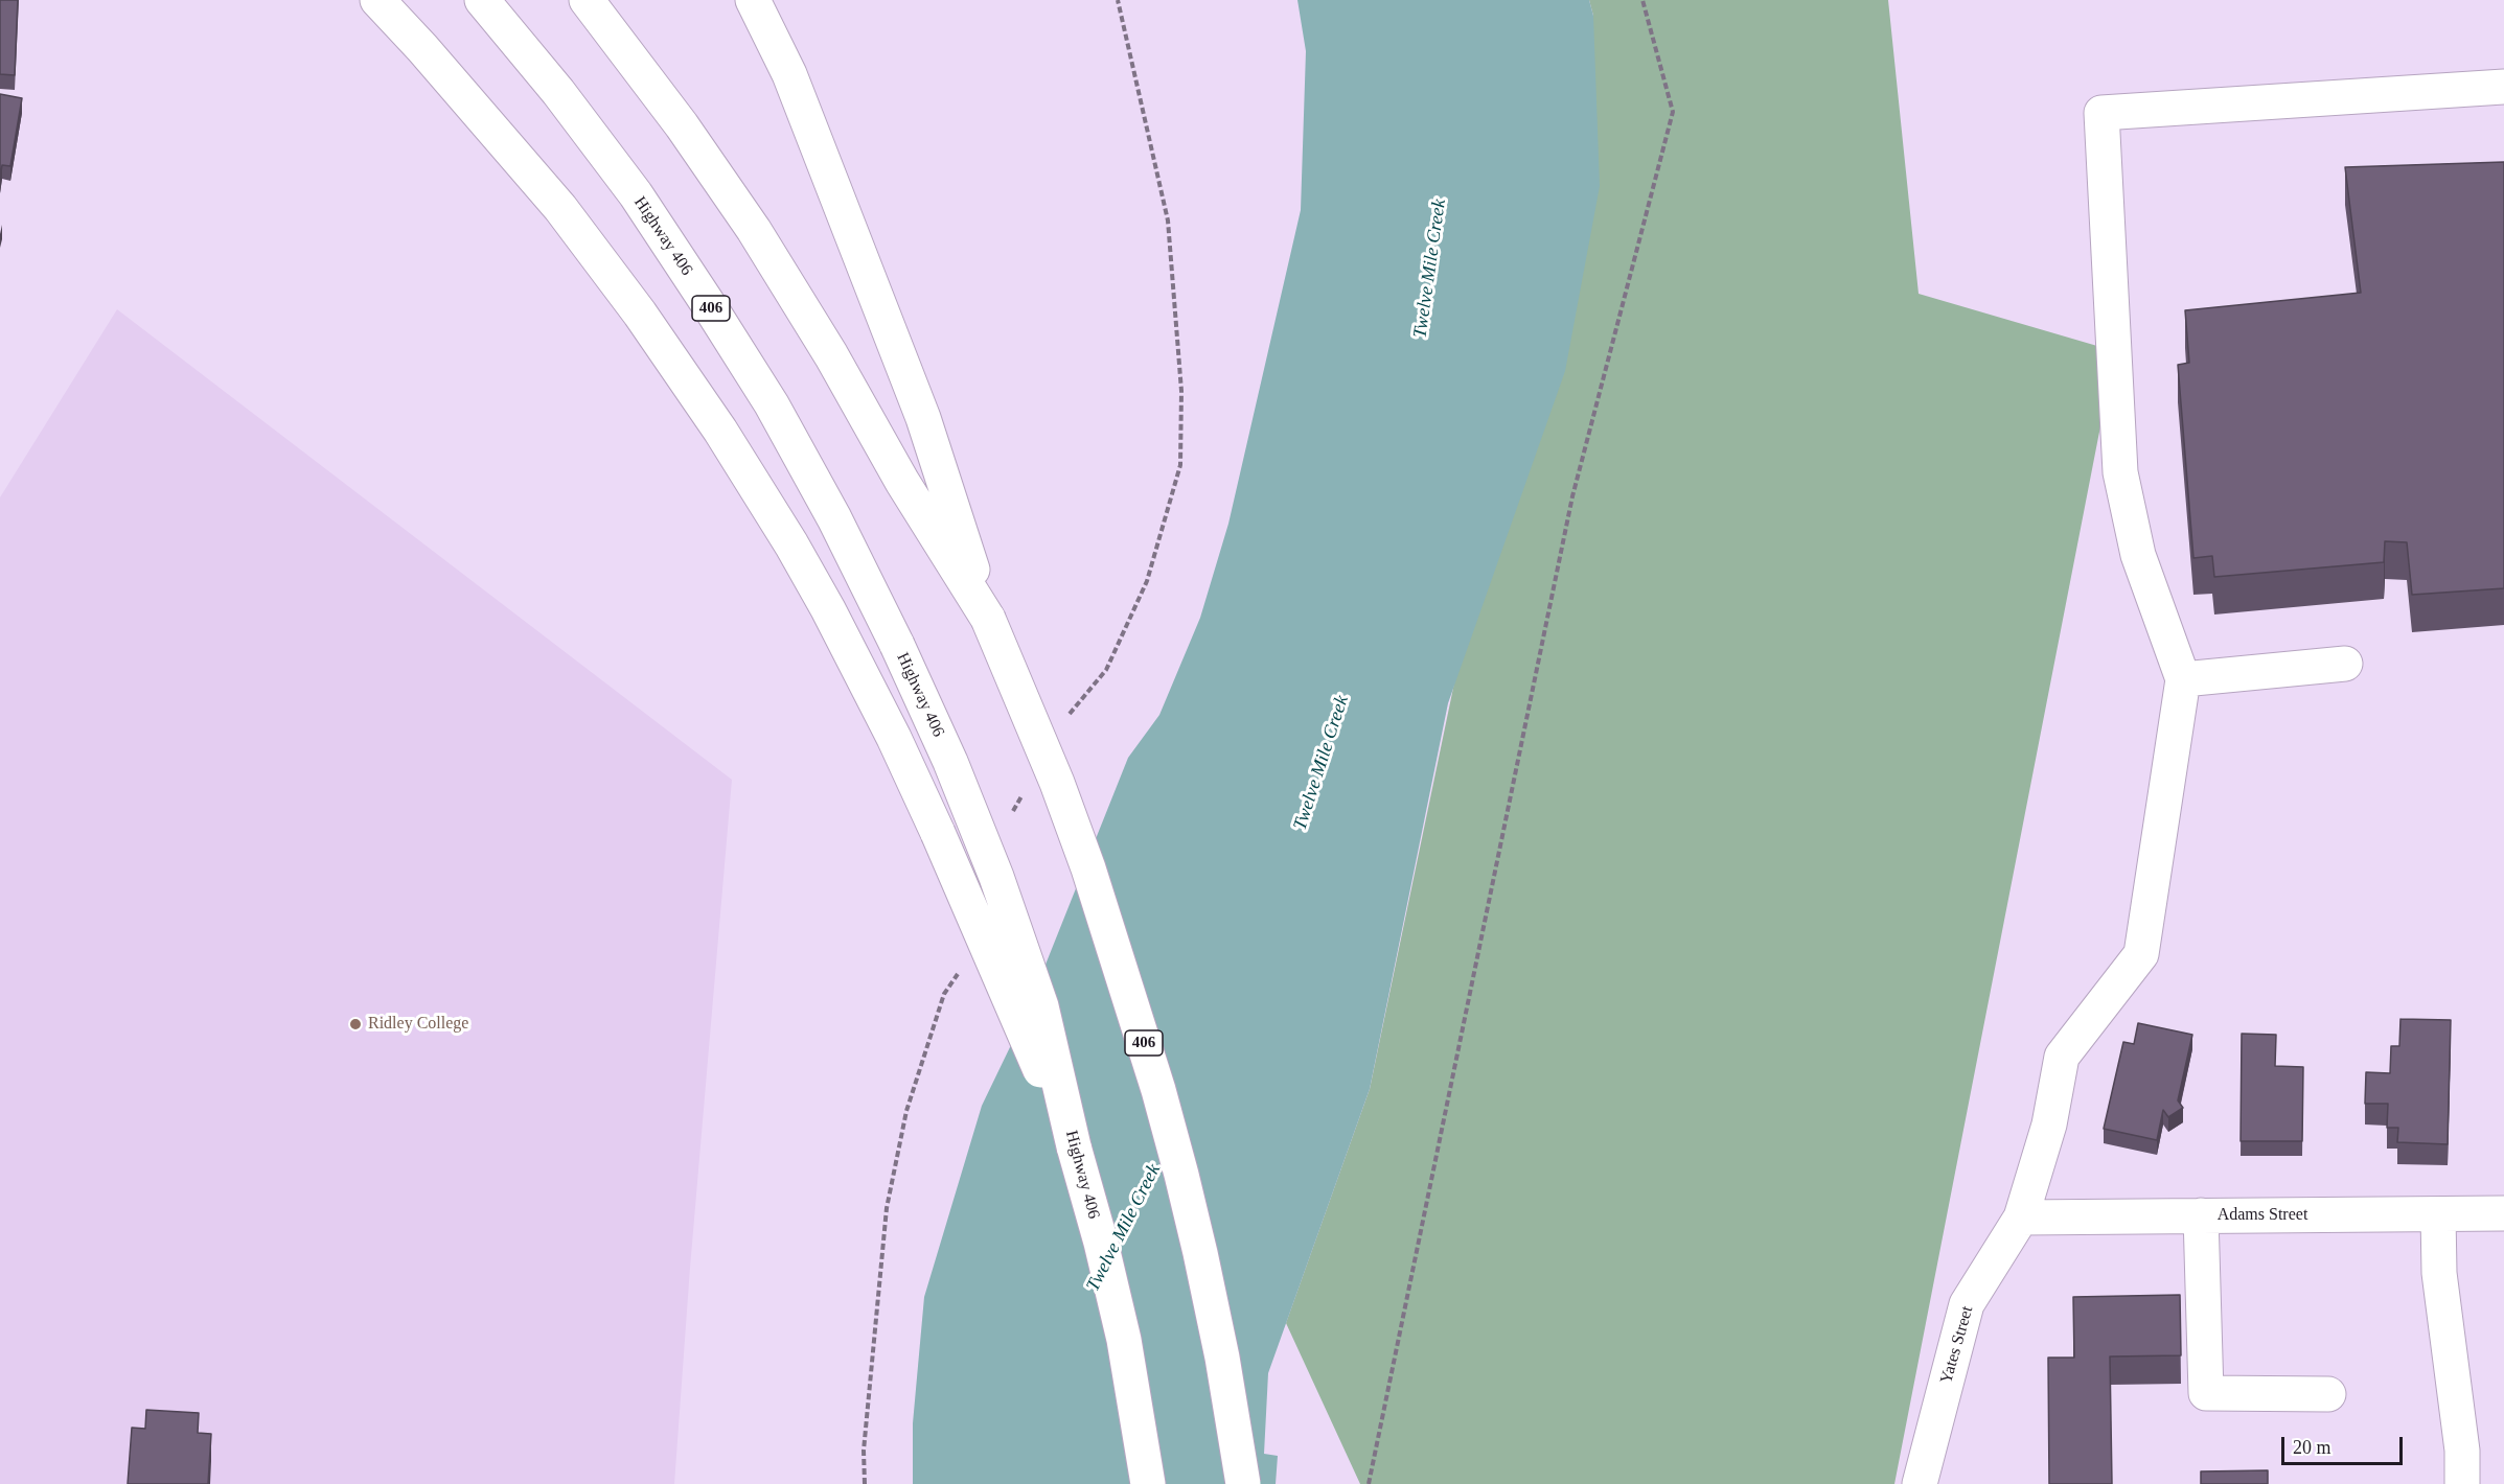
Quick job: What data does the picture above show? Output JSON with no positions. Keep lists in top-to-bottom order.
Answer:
{
  "streets": {
    "main road": [
      "Highway 406",
      "406",
      "Adams Street",
      "Yates Street"
    ]
  },
  "crossings": [
    ["Adams Street", "Yates Street"]
  ],
  "water": ["Twelve Mile Creek"],
  "places": ["Ridley College"],
  "scale_bar": "20 m"
}
